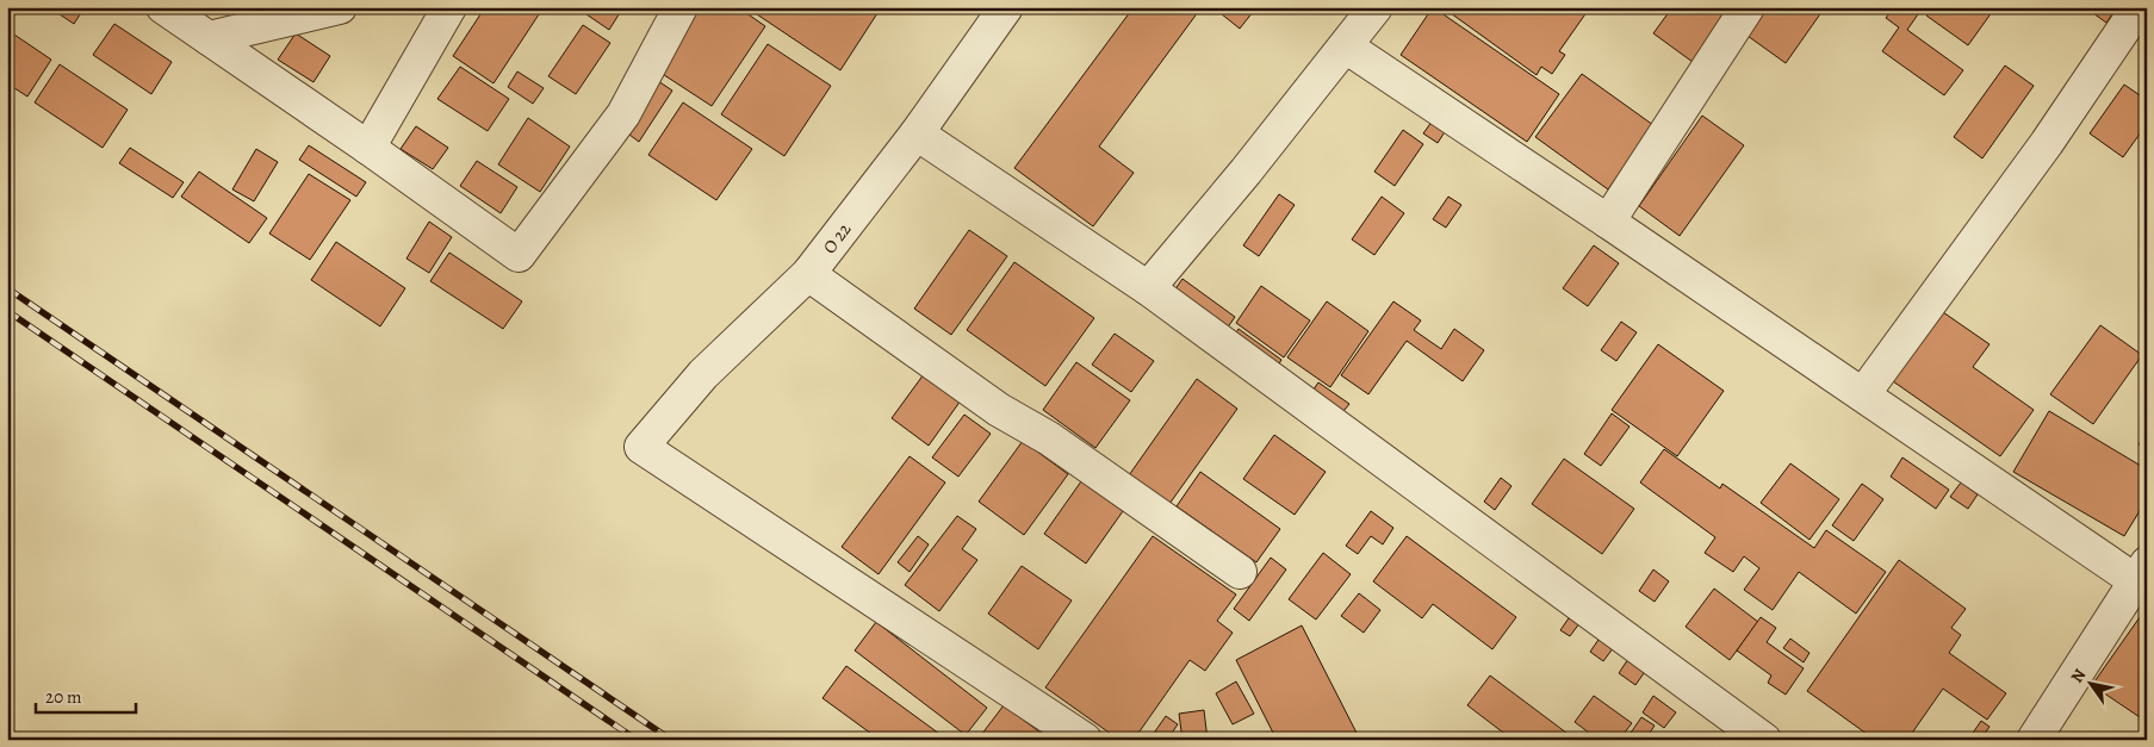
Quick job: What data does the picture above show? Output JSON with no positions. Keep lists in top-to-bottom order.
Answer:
{
  "streets": {
    "street": ["O 22"]
  },
  "scale_bar": "20 m",
  "north": "top left"
}
